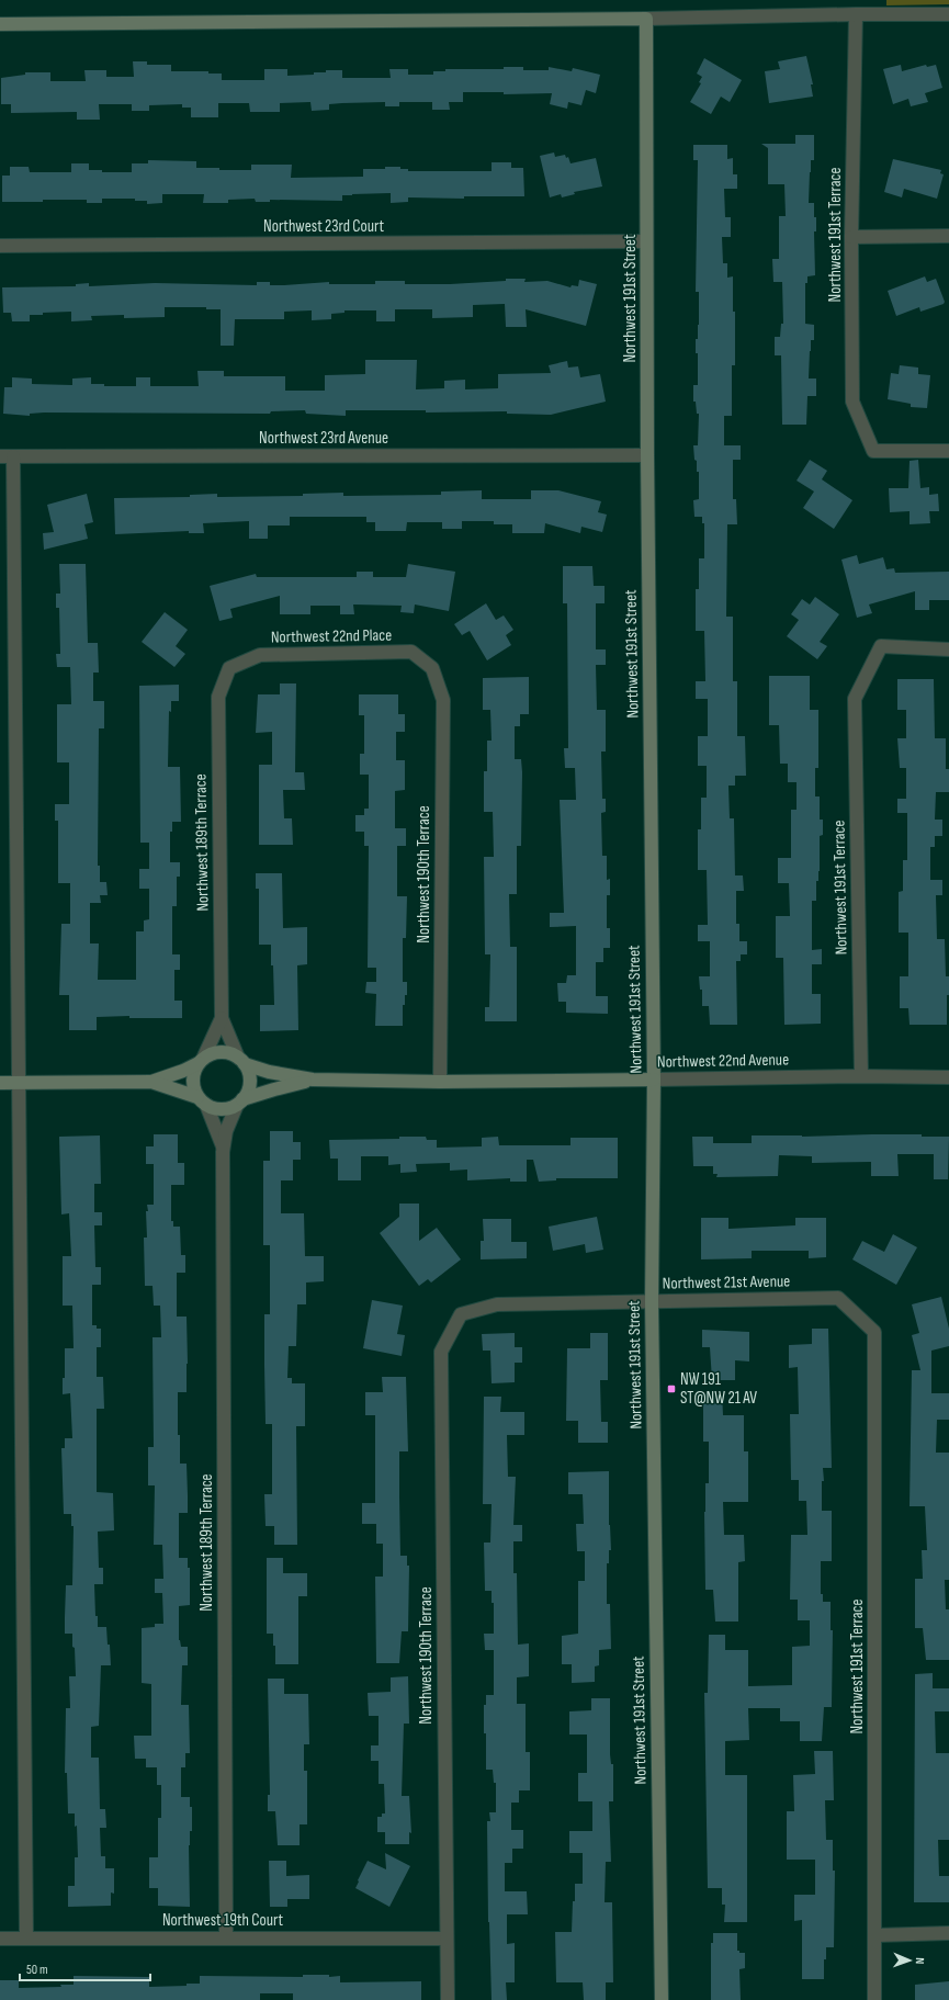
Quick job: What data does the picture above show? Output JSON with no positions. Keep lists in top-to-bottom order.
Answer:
{
  "streets": {
    "street": [
      "Northwest 23rd Court",
      "Northwest 191st Terrace",
      "Northwest 191st Street",
      "Northwest 23rd Avenue",
      "Northwest 22nd Place",
      "Northwest 189th Terrace",
      "Northwest 190th Terrace",
      "Northwest 22nd Avenue",
      "Northwest 21st Avenue",
      "Northwest 19th Court"
    ]
  },
  "crossings": [
    ["Northwest 23rd Court", "Northwest 191st Street"],
    ["Northwest 191st Terrace", "Northwest 22nd Avenue"],
    ["Northwest 191st Terrace", "Northwest 21st Avenue"],
    ["Northwest 191st Street", "Northwest 23rd Avenue"],
    ["Northwest 191st Street", "Northwest 22nd Avenue"],
    ["Northwest 191st Street", "Northwest 21st Avenue"],
    ["Northwest 22nd Place", "Northwest 189th Terrace"],
    ["Northwest 22nd Place", "Northwest 190th Terrace"],
    ["Northwest 189th Terrace", "Northwest 22nd Avenue"],
    ["Northwest 189th Terrace", "Northwest 19th Court"],
    ["Northwest 190th Terrace", "Northwest 22nd Avenue"],
    ["Northwest 190th Terrace", "Northwest 21st Avenue"],
    ["Northwest 190th Terrace", "Northwest 19th Court"]
  ],
  "places": {
    "transit": ["NW 191 ST@NW 21 AV"]
  },
  "scale_bar": "50 m",
  "north": "right"
}
